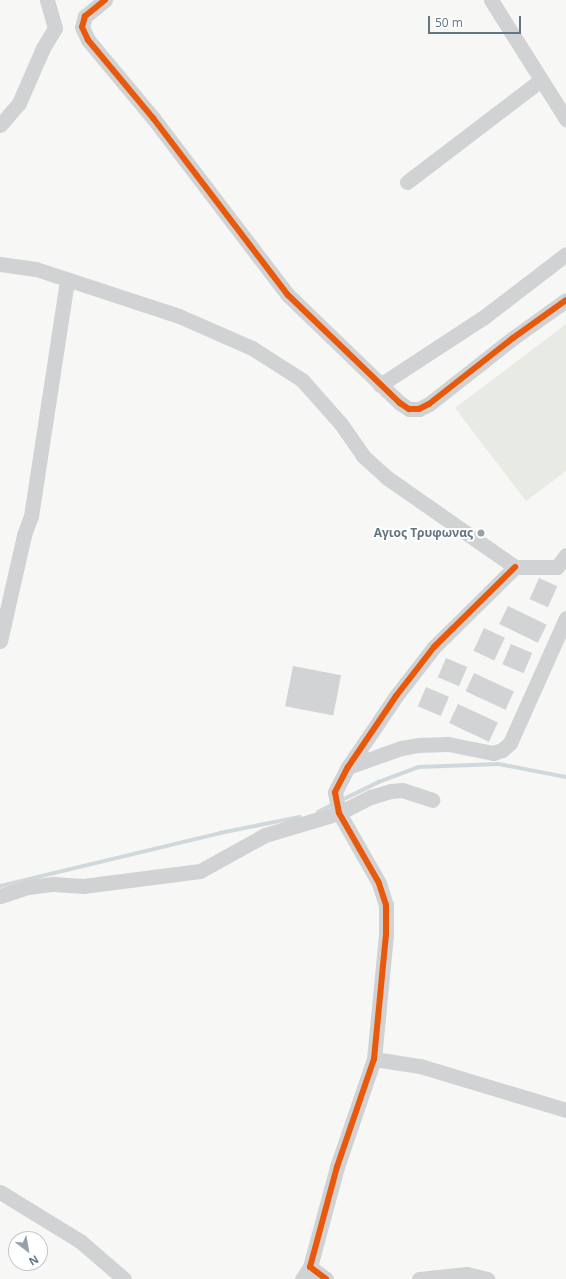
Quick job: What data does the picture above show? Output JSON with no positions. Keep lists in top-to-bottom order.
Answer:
{
  "places": ["Αγιος Τρυφωνας"],
  "scale_bar": "50 m",
  "north": "bottom right"
}
